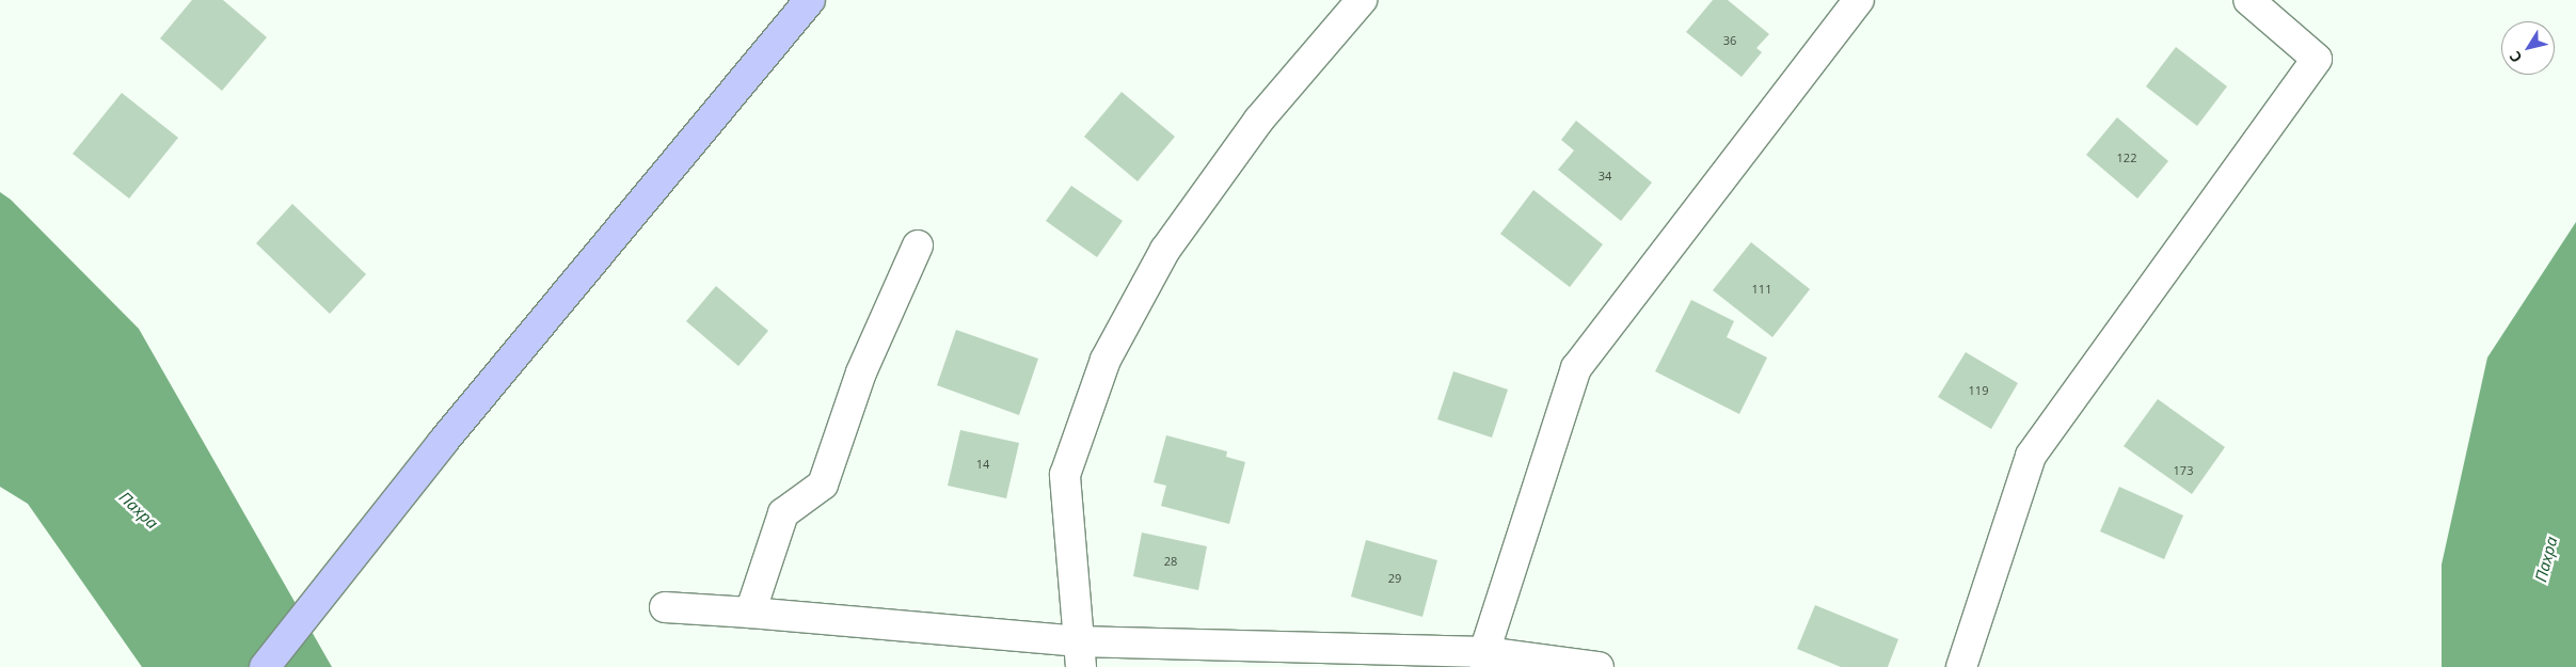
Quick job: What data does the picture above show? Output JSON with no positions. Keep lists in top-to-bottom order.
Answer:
{
  "water": ["Пахра"],
  "house_numbers": [
    "36",
    "122",
    "34",
    "111",
    "119",
    "14",
    "173",
    "28",
    "29"
  ],
  "north": "bottom left"
}
